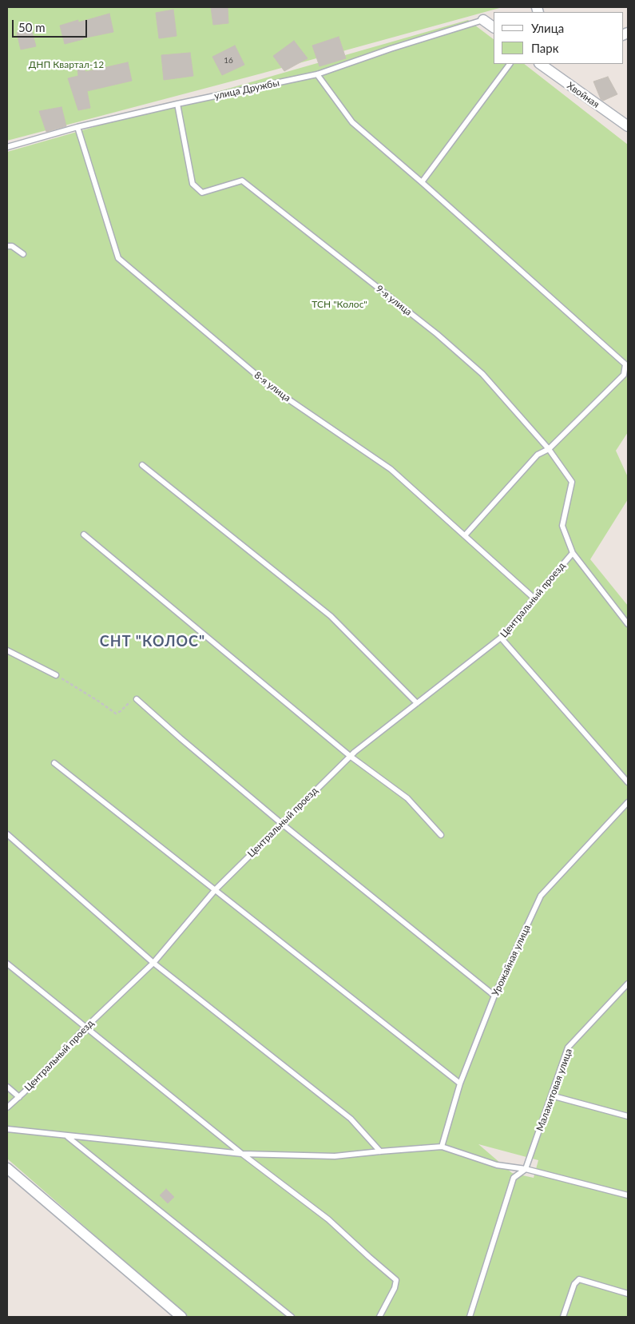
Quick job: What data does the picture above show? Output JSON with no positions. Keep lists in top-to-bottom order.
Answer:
{
  "streets": {
    "street": ["Хвойная"],
    "lane": [
      "улица Дружбы",
      "9-я улица",
      "8-я улица",
      "Центральный проезд",
      "Урожайная улица",
      "Малахитовая улица"
    ]
  },
  "crossings": [
    ["улица Дружбы", "9-я улица"],
    ["улица Дружбы", "8-я улица"],
    ["9-я улица", "Центральный проезд"],
    ["8-я улица", "Центральный проезд"]
  ],
  "districts": ["СНТ \"КОЛОС\""],
  "parks": ["ДНП Квартал-12", "ТСН \"Колос\""],
  "house_numbers": ["16"],
  "legend": ["Улица", "Парк"],
  "scale_bar": "50 m"
}
